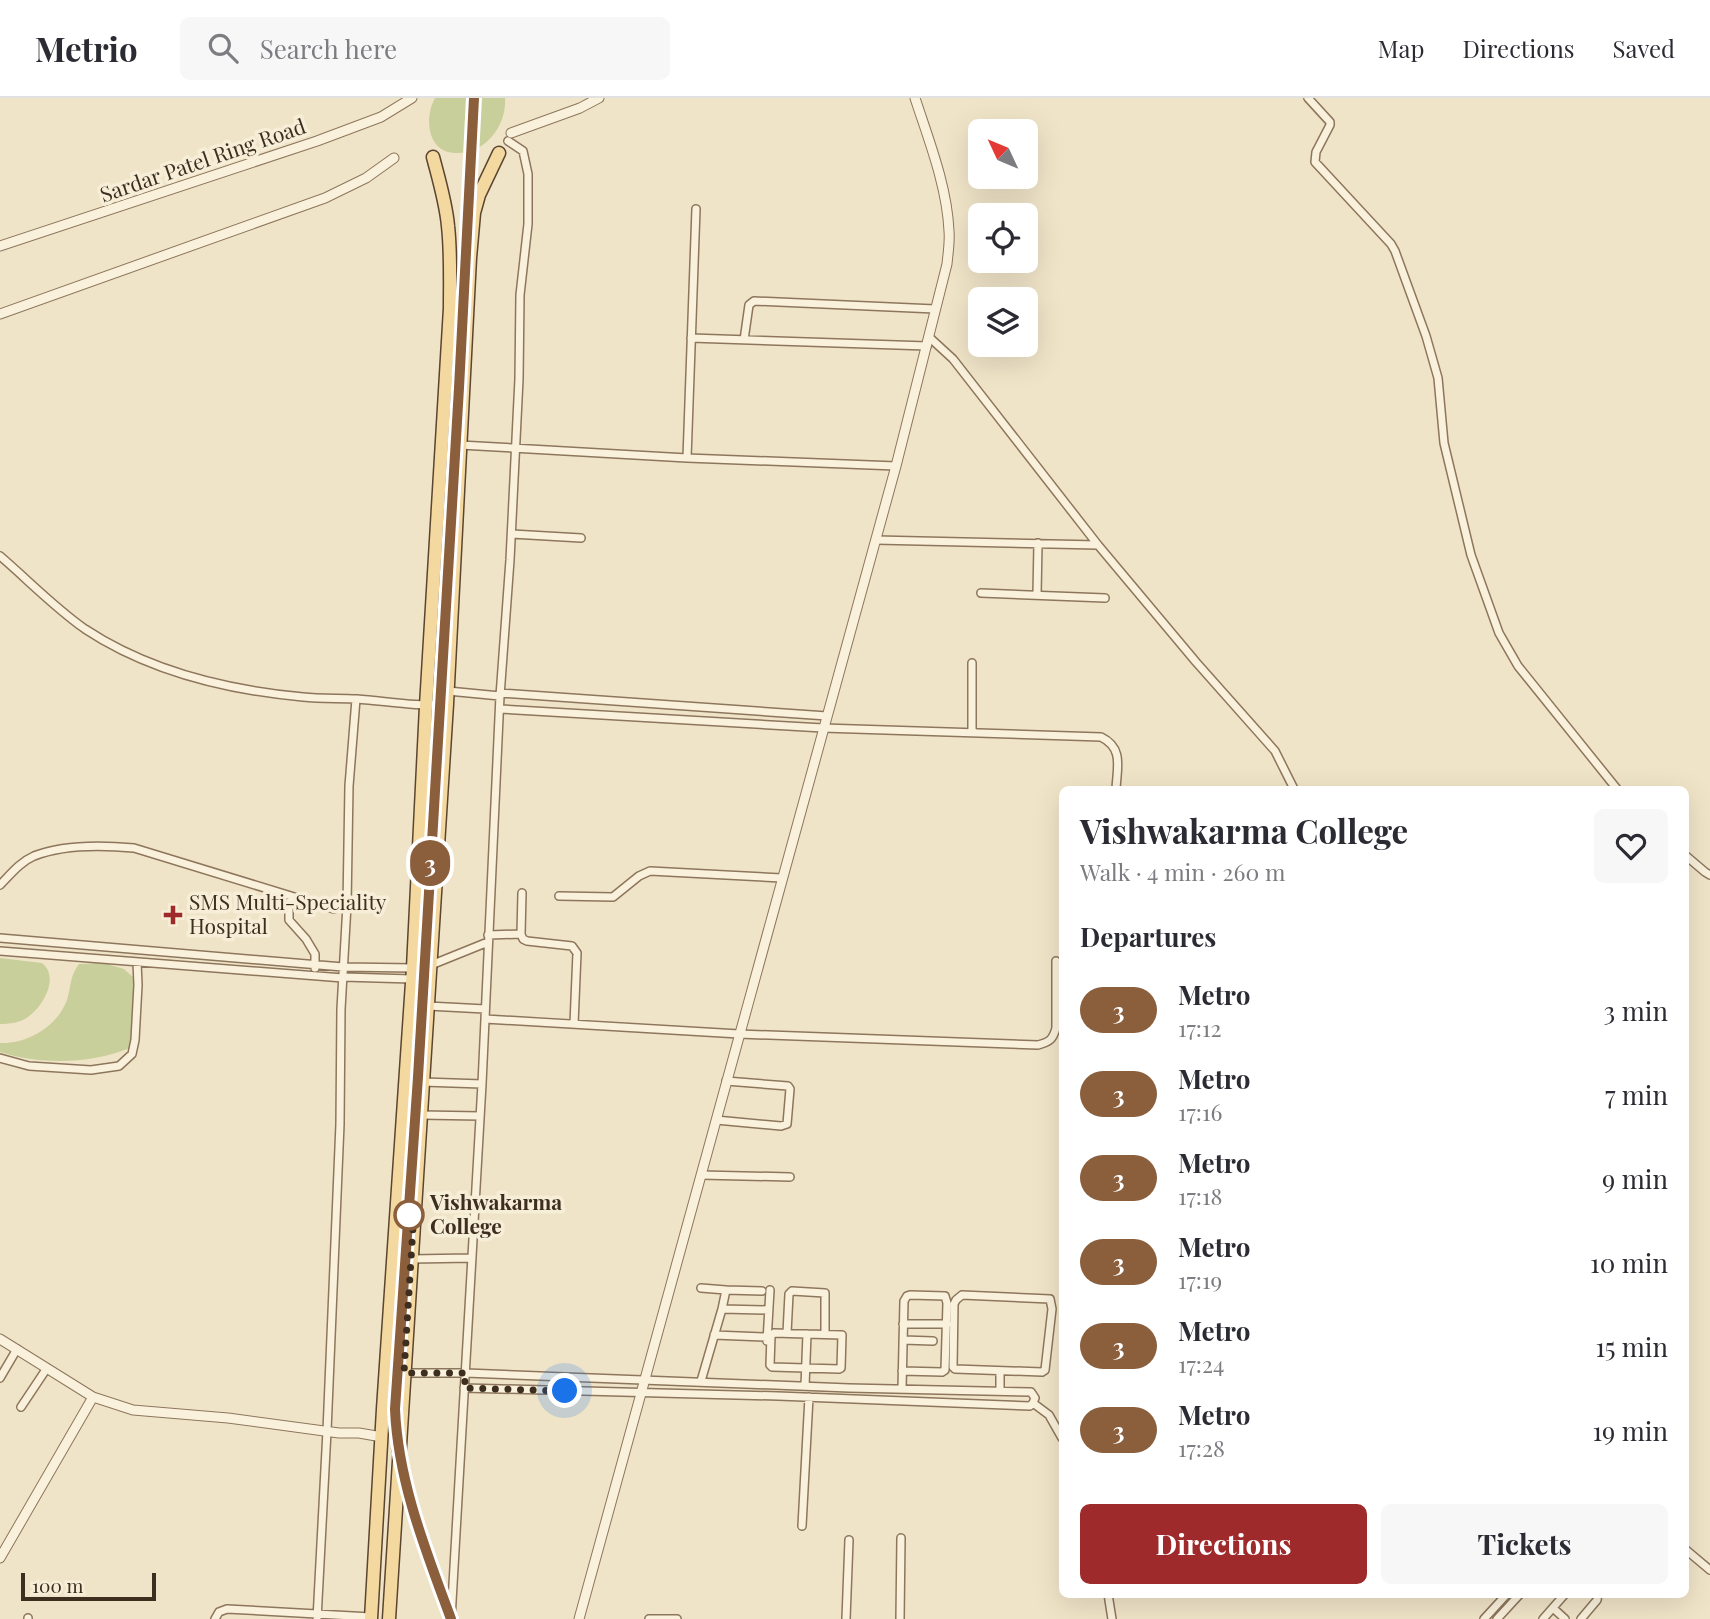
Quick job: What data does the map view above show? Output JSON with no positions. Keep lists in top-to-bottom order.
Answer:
{
  "streets": {
    "street": ["Sardar Patel Ring Road"]
  },
  "places": {
    "health": ["SMS Multi-Speciality Hospital"],
    "other": ["Vishwakarma College"]
  },
  "lines": ["metro line 3"],
  "scale_bar": "100 m",
  "north": "top left",
  "page": {
    "header": "Metrio",
    "search": "Search here",
    "nav": ["Map", "Directions", "Saved"],
    "on_map": "3",
    "heading": [
      ["Vishwakarma College", "Walk · 4 min · 260 m"],
      "Departures"
    ],
    "list": [
      {
        "mark": "3",
        "name": "Metro",
        "note": "17:12",
        "value": "3 min"
      },
      {
        "mark": "3",
        "name": "Metro",
        "note": "17:16",
        "value": "7 min"
      },
      {
        "mark": "3",
        "name": "Metro",
        "note": "17:18",
        "value": "9 min"
      },
      {
        "mark": "3",
        "name": "Metro",
        "note": "17:19",
        "value": "10 min"
      },
      {
        "mark": "3",
        "name": "Metro",
        "note": "17:24",
        "value": "15 min"
      },
      {
        "mark": "3",
        "name": "Metro",
        "note": "17:28",
        "value": "19 min"
      }
    ],
    "buttons": ["Directions", "Tickets"],
    "scale": "100 m"
  }
}
